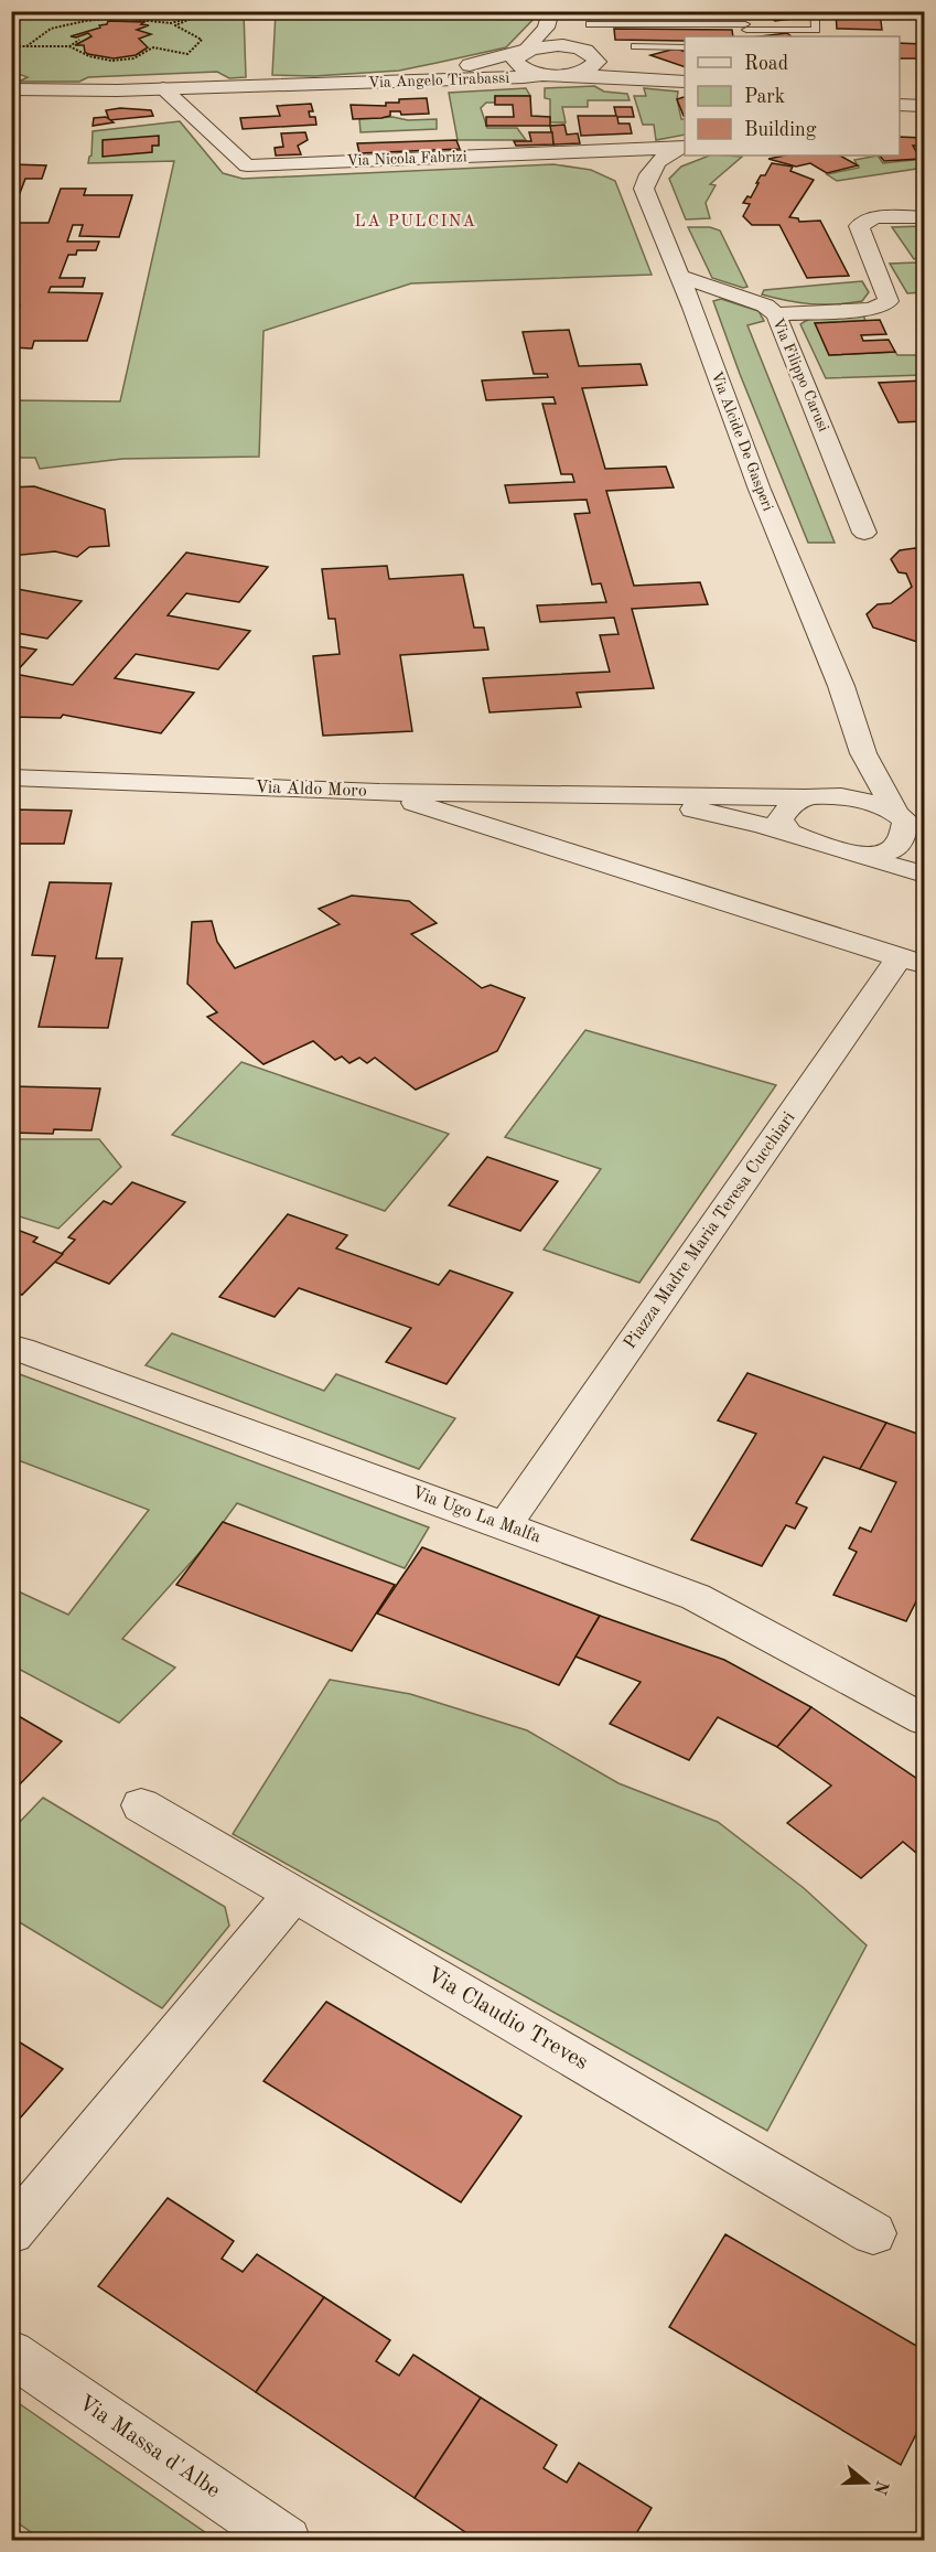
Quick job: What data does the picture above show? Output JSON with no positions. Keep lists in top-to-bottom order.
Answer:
{
  "streets": {
    "street": [
      "Via Angelo Tirabassi",
      "Via Nicola Fabrizi",
      "Via Filippo Carusi",
      "Via Alcide De Gasperi",
      "Via Aldo Moro",
      "Piazza Madre Maria Teresa Cucchiari",
      "Via Ugo La Malfa",
      "Via Claudio Treves",
      "Via Massa d'Albe"
    ]
  },
  "crossings": [
    ["Via Angelo Tirabassi", "Via Nicola Fabrizi"],
    ["Via Filippo Carusi", "Via Alcide De Gasperi"],
    ["Via Alcide De Gasperi", "Via Aldo Moro"],
    ["Piazza Madre Maria Teresa Cucchiari", "Via Ugo La Malfa"]
  ],
  "districts": ["LA PULCINA"],
  "legend": ["Road", "Park", "Building"],
  "north": "right"
}
